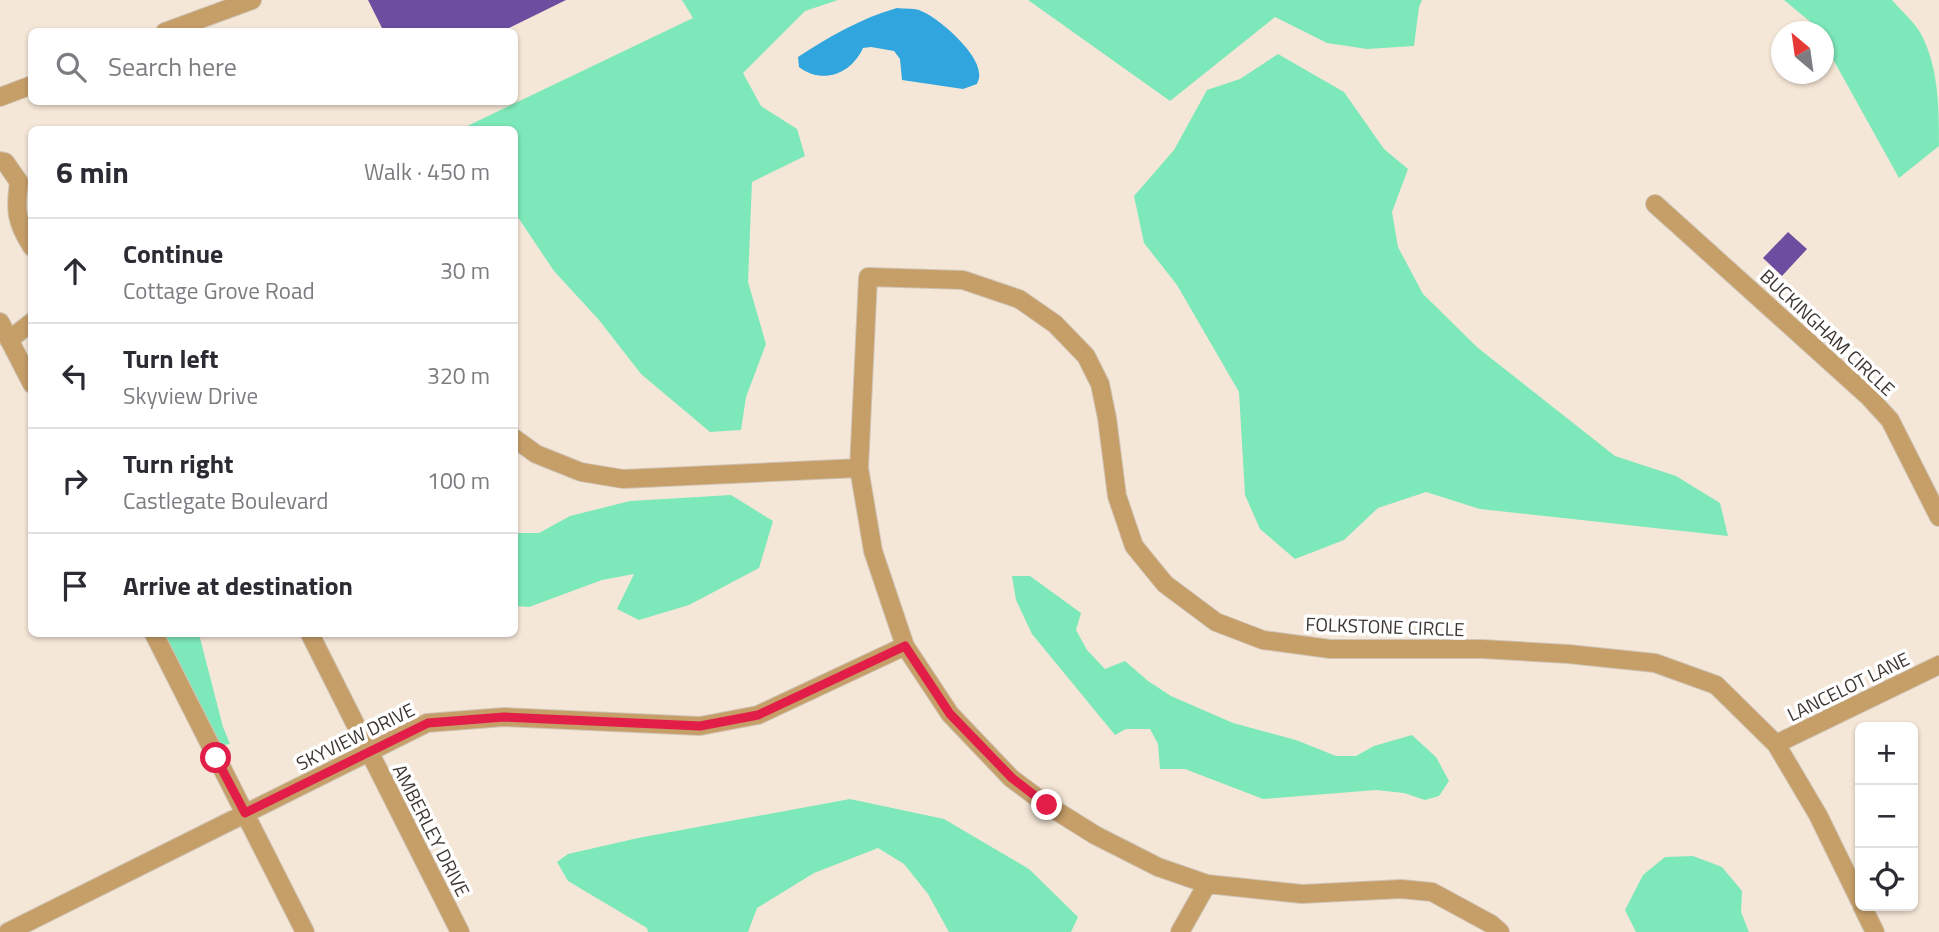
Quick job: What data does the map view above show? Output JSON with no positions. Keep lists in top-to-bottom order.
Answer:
{
  "streets": {
    "street": [
      "BUCKINGHAM CIRCLE",
      "FOLKSTONE CIRCLE",
      "LANCELOT LANE",
      "SKYVIEW DRIVE",
      "AMBERLEY DRIVE"
    ]
  },
  "crossings": [
    ["FOLKSTONE CIRCLE", "LANCELOT LANE"],
    ["SKYVIEW DRIVE", "AMBERLEY DRIVE"]
  ],
  "north": "top left",
  "page": {
    "search": "Search here",
    "heading": ["6 min", "Walk · 450 m"],
    "list": [
      ["Continue", "Cottage Grove Road", "30 m"],
      ["Turn left", "Skyview Drive", "320 m"],
      ["Turn right", "Castlegate Boulevard", "100 m"],
      "Arrive at destination"
    ],
    "map_buttons": ["+", "−"]
  }
}
